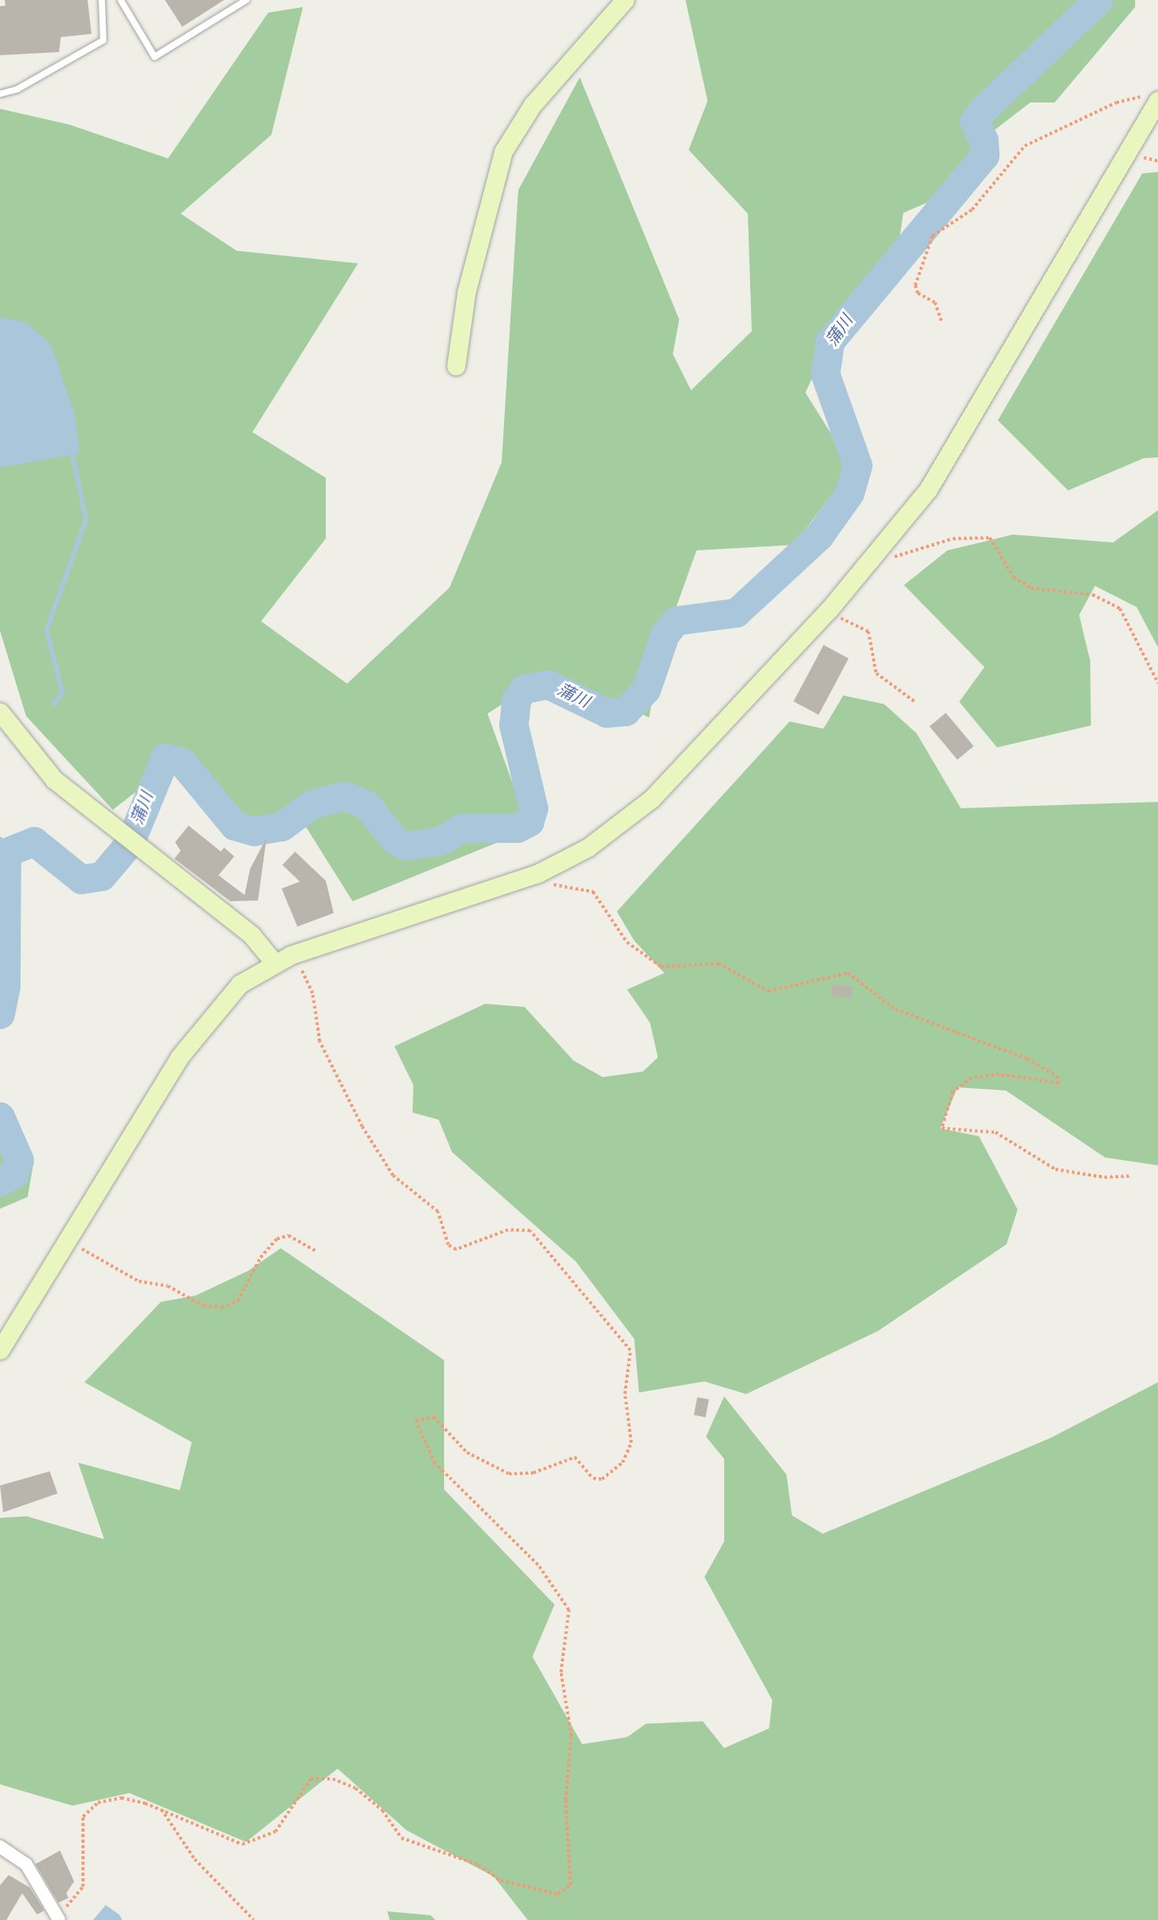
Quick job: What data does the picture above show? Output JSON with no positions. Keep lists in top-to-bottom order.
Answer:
{
  "water": ["蒲川"]
}
